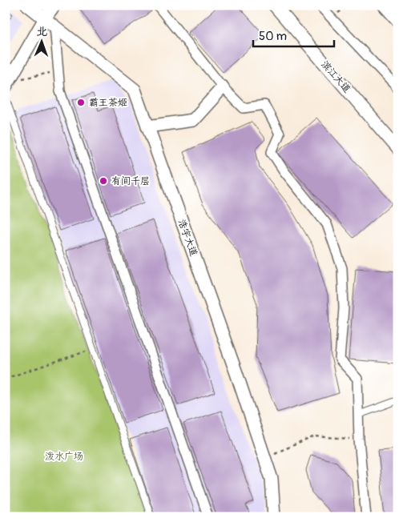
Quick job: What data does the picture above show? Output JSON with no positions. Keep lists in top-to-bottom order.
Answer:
{
  "streets": {
    "street": ["滨江大道", "浩宇大道"]
  },
  "parks": ["泼水广场"],
  "places": ["霸王茶姬", "有间千层"],
  "scale_bar": "50 m",
  "north": "top"
}
